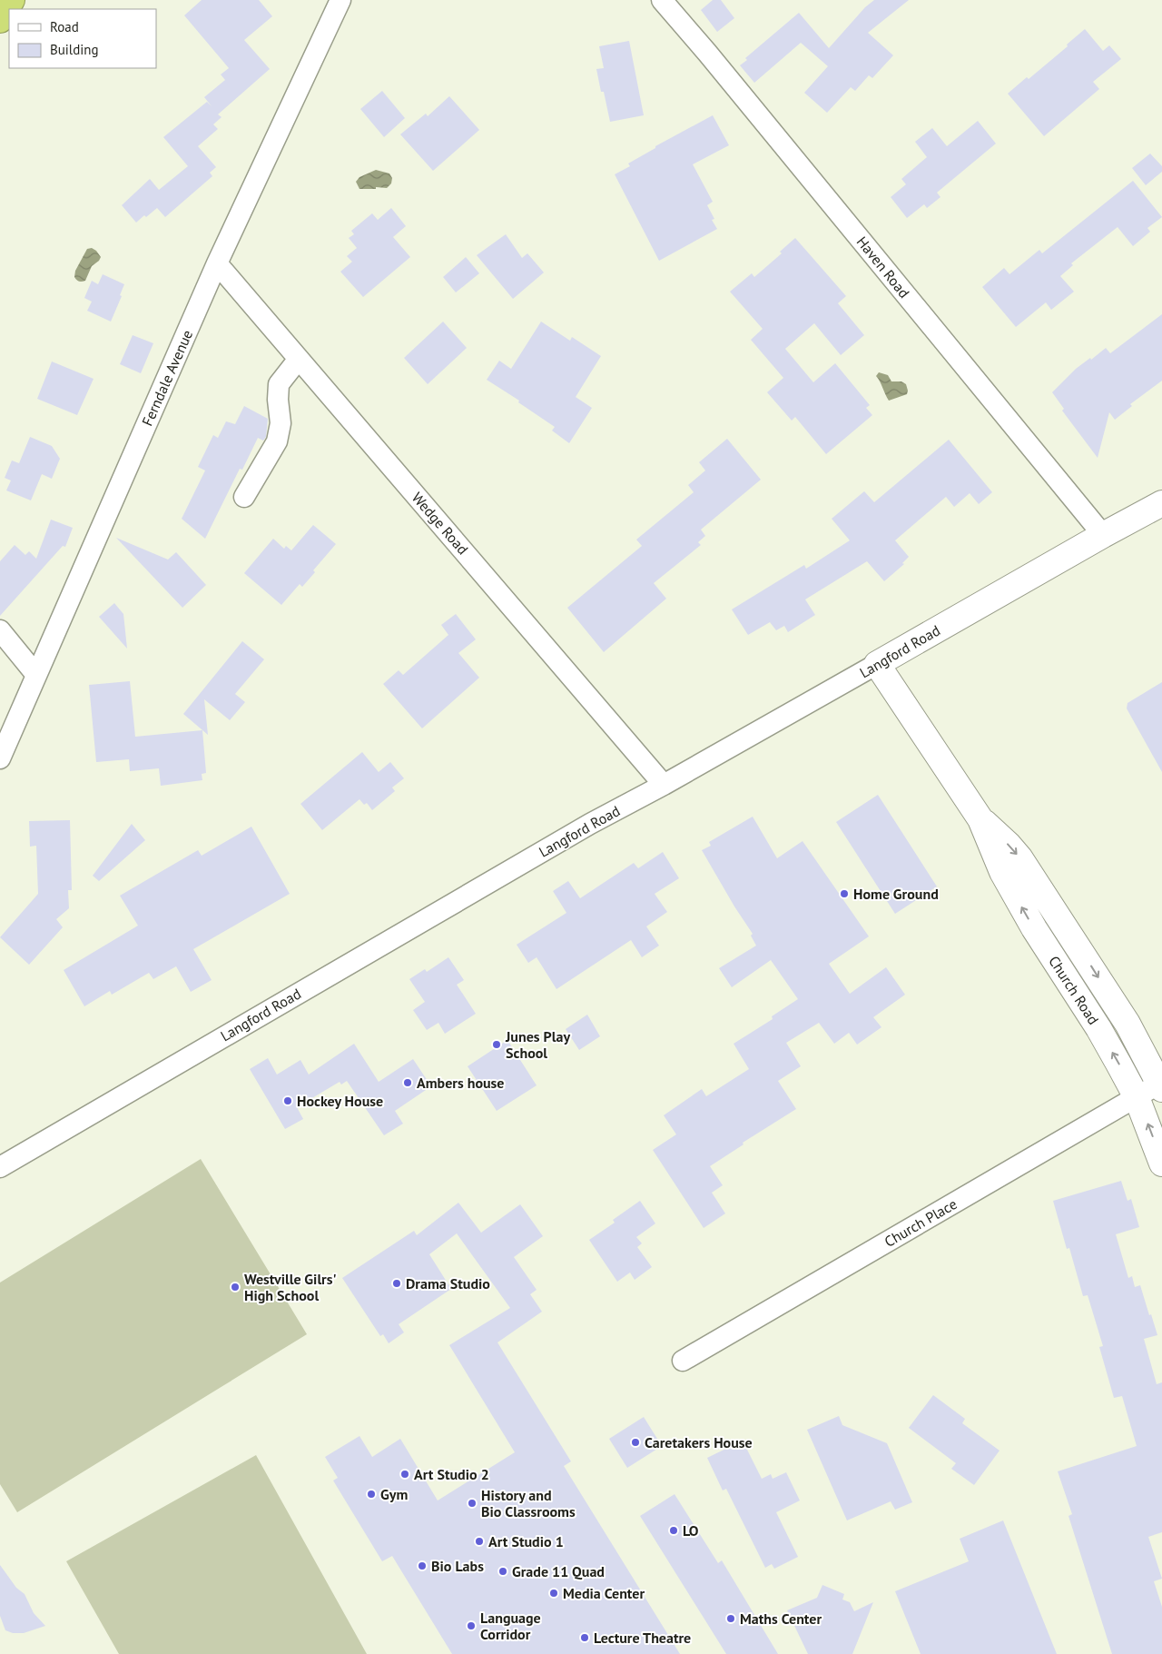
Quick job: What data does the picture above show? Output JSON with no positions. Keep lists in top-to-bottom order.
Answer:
{
  "streets": {
    "street": [
      "Haven Road",
      "Ferndale Avenue",
      "Wedge Road",
      "Langford Road",
      "Church Road",
      "Church Place"
    ]
  },
  "crossings": [
    ["Haven Road", "Langford Road"],
    ["Ferndale Avenue", "Wedge Road"],
    ["Wedge Road", "Langford Road"],
    ["Langford Road", "Church Road"],
    ["Church Road", "Church Place"]
  ],
  "places": [
    "Home Ground",
    "Junes Play School",
    "Ambers house",
    "Hockey House",
    "Drama Studio",
    "Westville Gilrs' High School",
    "Caretakers House",
    "Art Studio 2",
    "Gym",
    "History and Bio Classrooms",
    "LO",
    "Art Studio 1",
    "Bio Labs",
    "Grade 11 Quad",
    "Media Center",
    "Maths Center",
    "Language Corridor",
    "Lecture Theatre"
  ],
  "legend": ["Road", "Building"]
}
